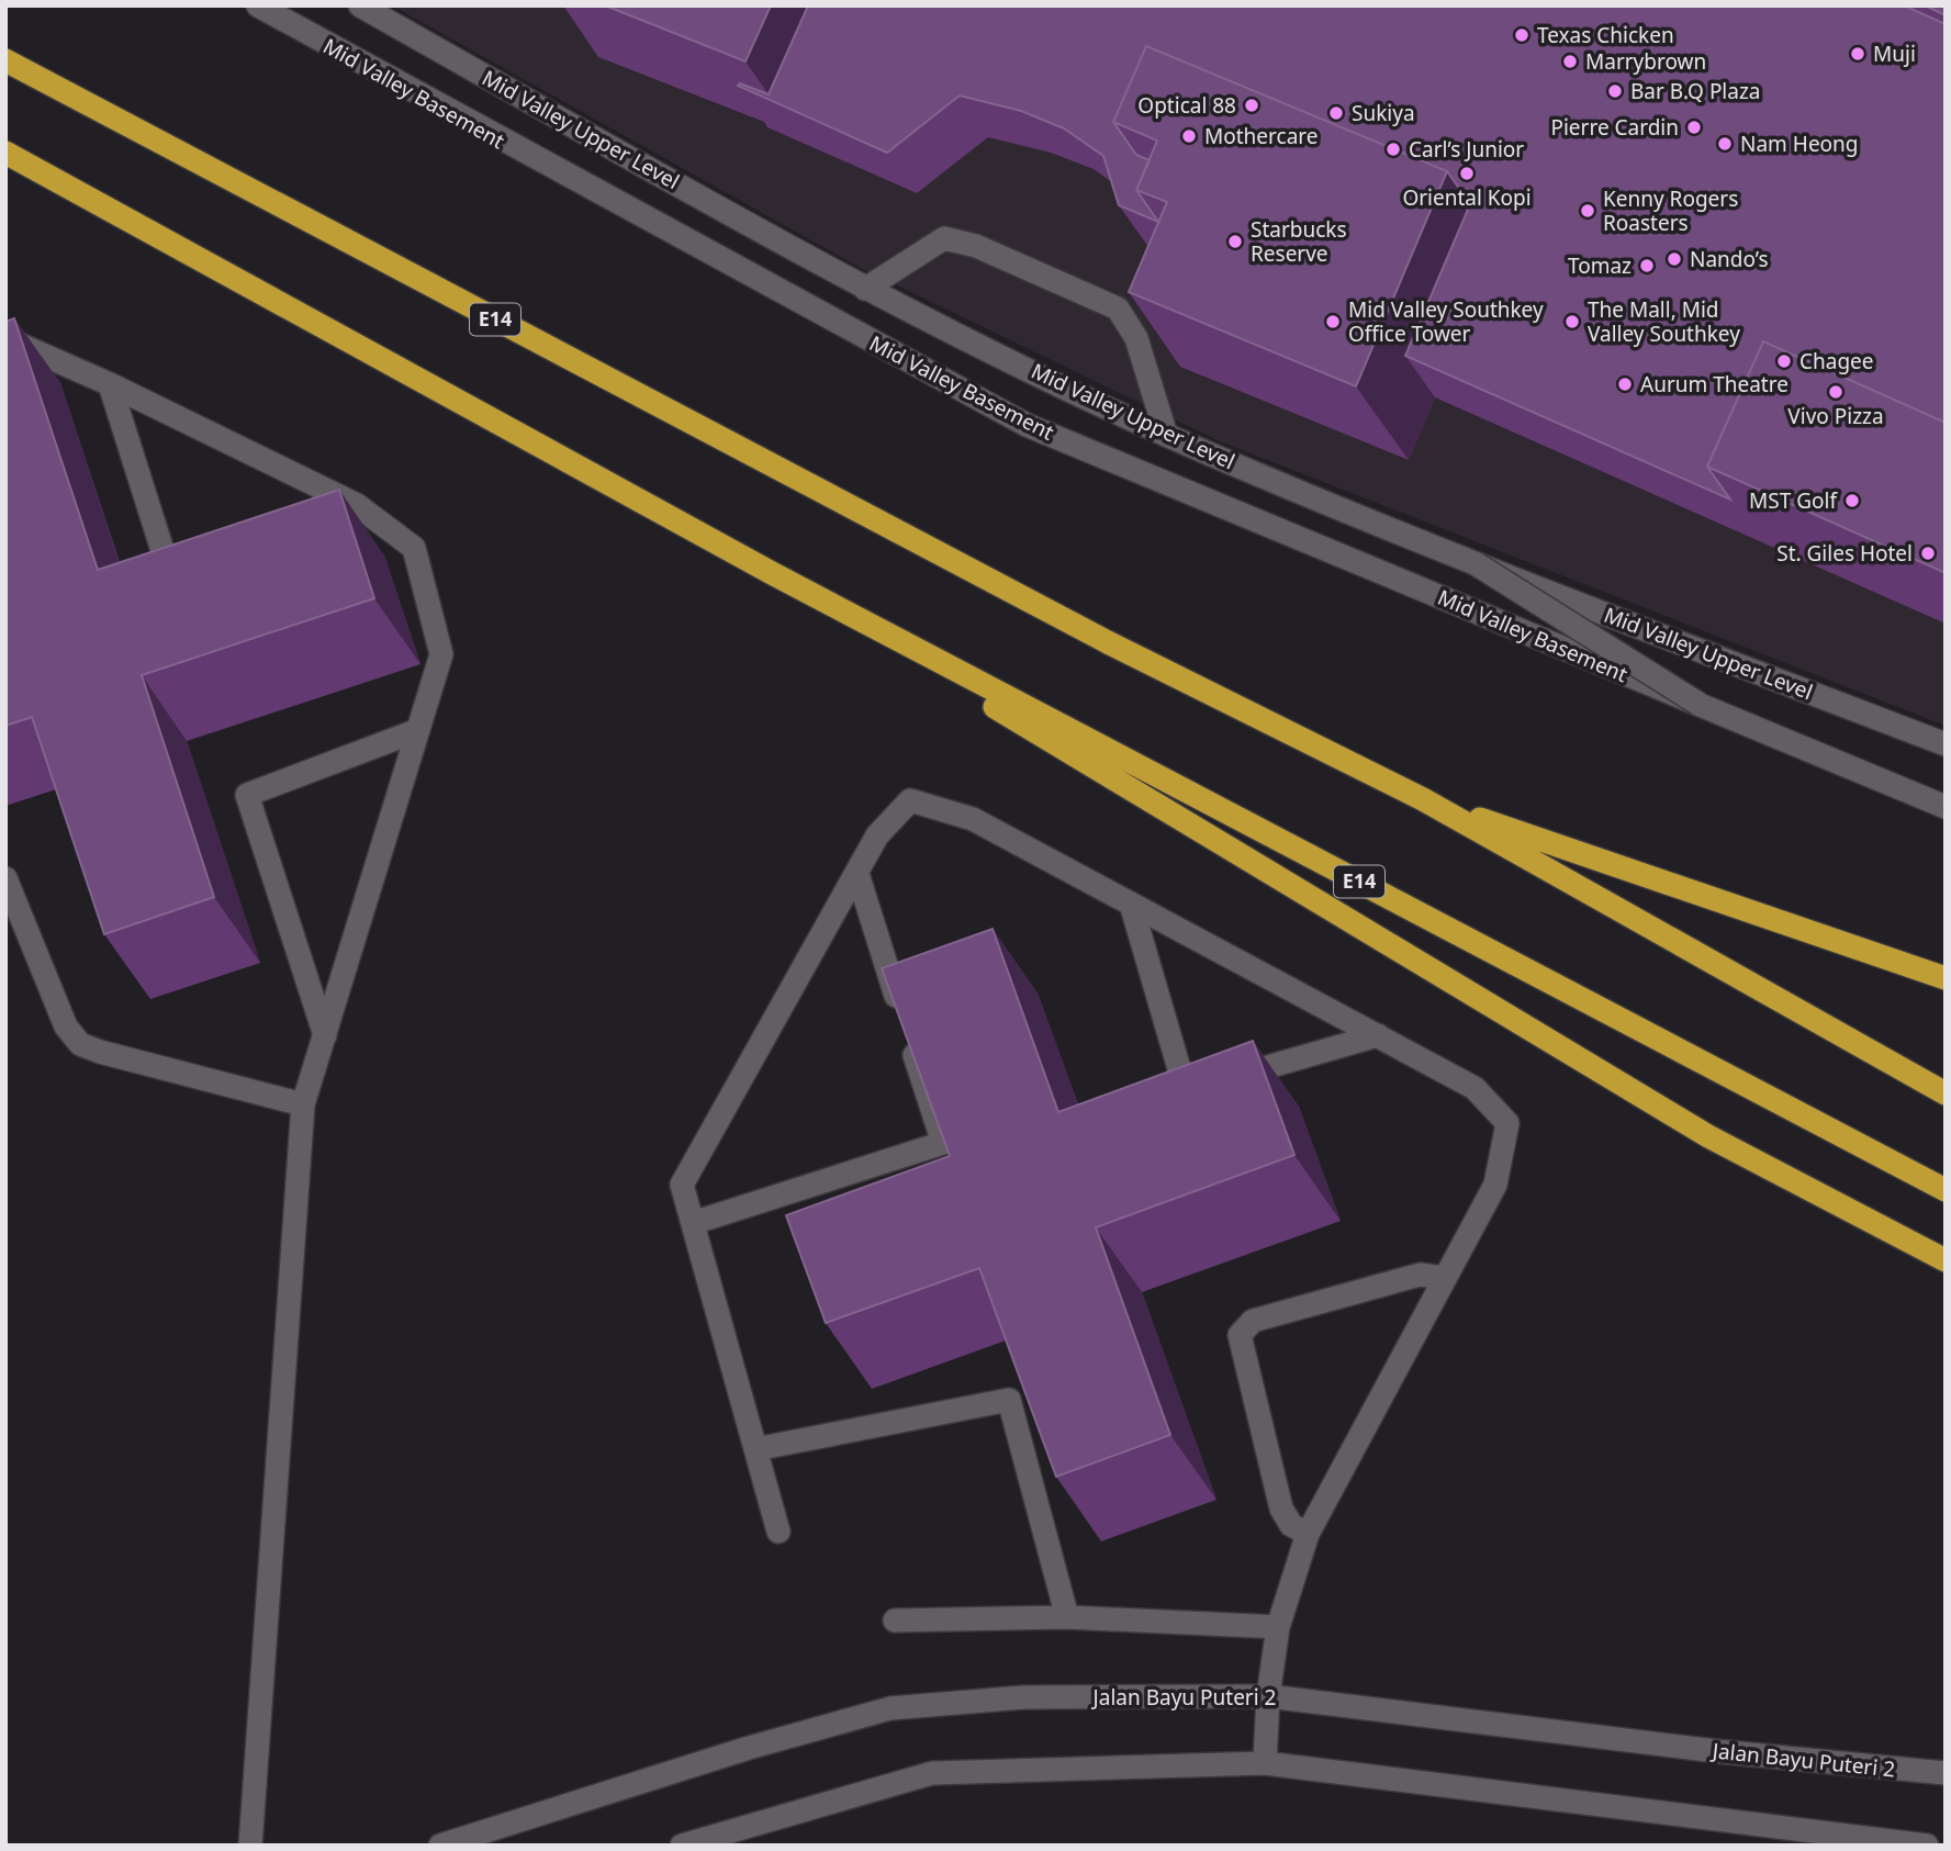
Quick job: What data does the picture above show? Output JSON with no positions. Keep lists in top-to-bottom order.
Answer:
{
  "streets": {
    "highway": ["E14"],
    "street": ["Mid Valley Basement", "Mid Valley Upper Level", "Jalan Bayu Puteri 2"]
  },
  "places": [
    "Texas Chicken",
    "Muji",
    "Marrybrown",
    "Bar B.Q Plaza",
    "Optical 88",
    "Sukiya",
    "Pierre Cardin",
    "Mothercare",
    "Nam Heong",
    "Carl’s Junior",
    "Oriental Kopi",
    "Kenny Rogers Roasters",
    "Starbucks Reserve",
    "Nando’s",
    "Tomaz",
    "Mid Valley Southkey Office Tower",
    "The Mall, Mid Valley Southkey",
    "Chagee",
    "Aurum Theatre",
    "Vivo Pizza",
    "MST Golf",
    "St. Giles Hotel"
  ]
}
